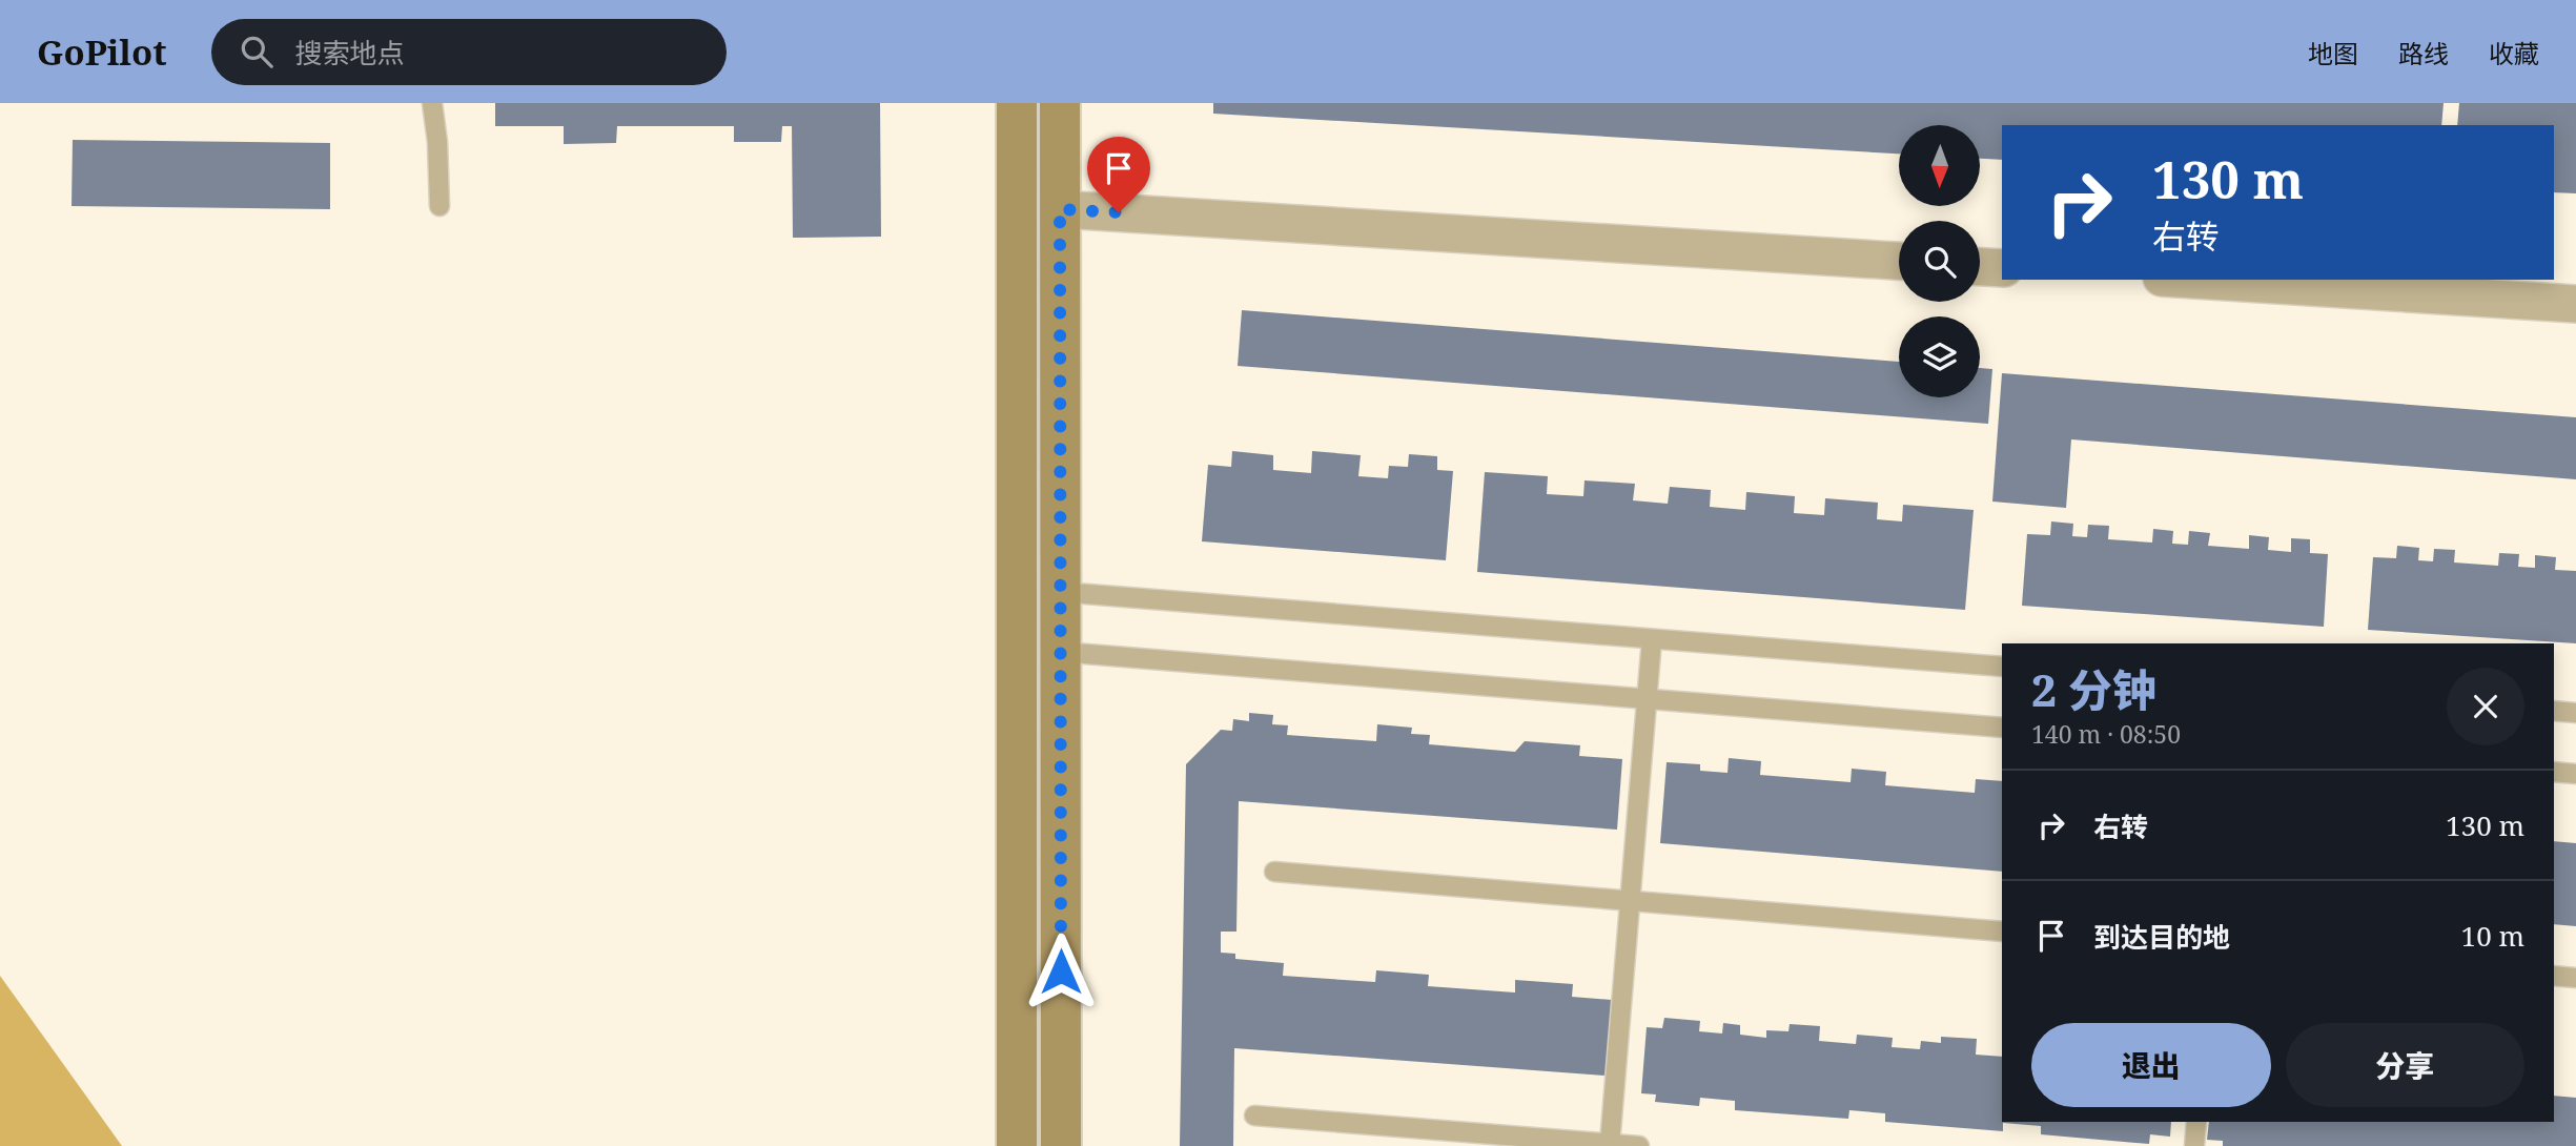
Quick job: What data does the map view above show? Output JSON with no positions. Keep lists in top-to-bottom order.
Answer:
{
  "north": "bottom",
  "page": {
    "header": "GoPilot",
    "search": "搜索地点",
    "nav": ["地图", "路线", "收藏"],
    "turn": ["130 m", "右转"],
    "heading": ["2 分钟", "140 m · 08:50"],
    "list": [
      {
        "name": "右转",
        "value": "130 m"
      },
      {
        "name": "到达目的地",
        "value": "10 m"
      }
    ],
    "buttons": ["退出", "分享"]
  }
}
